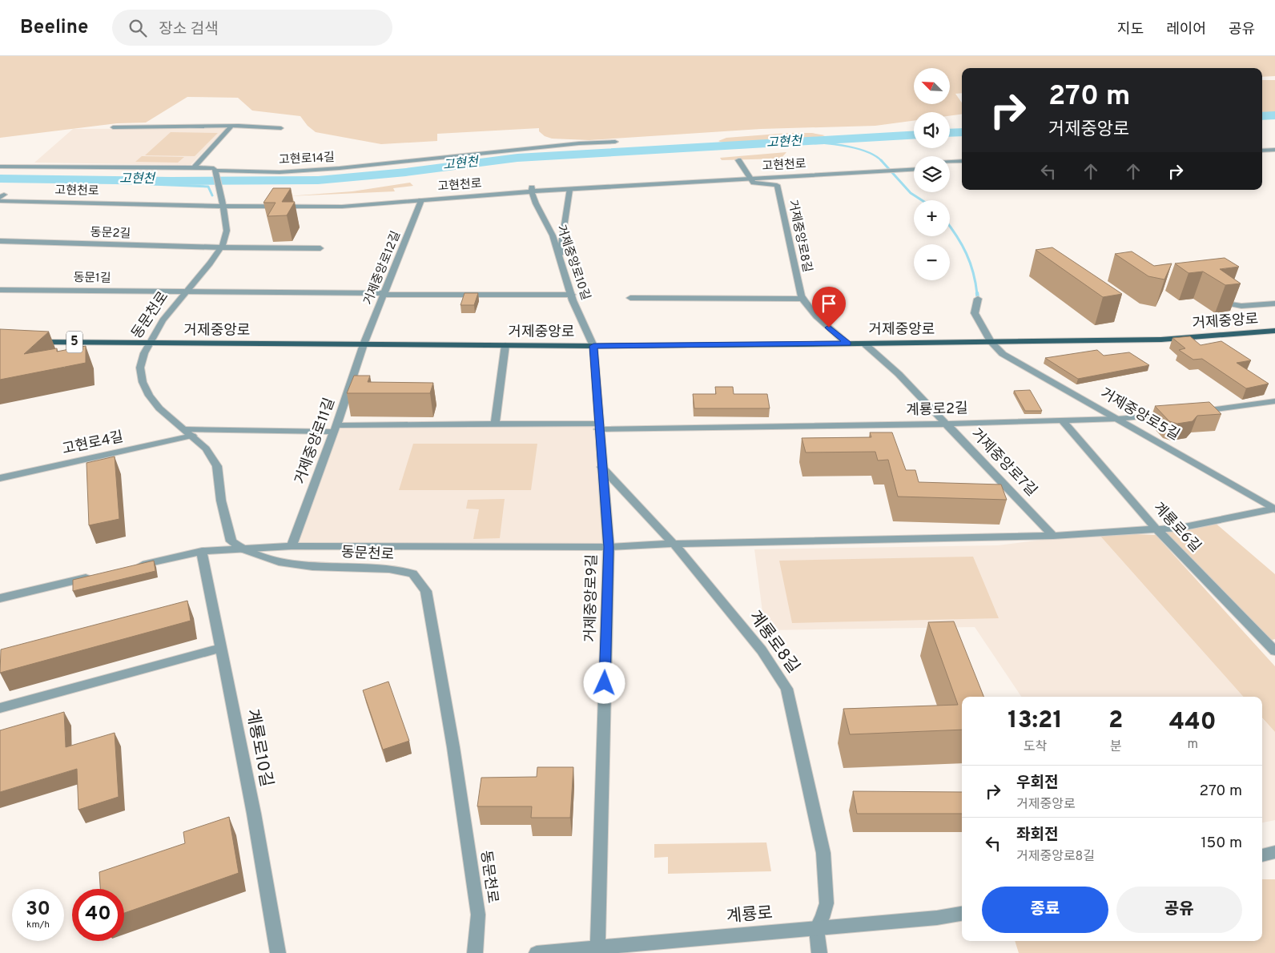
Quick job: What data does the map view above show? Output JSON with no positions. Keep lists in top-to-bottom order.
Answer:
{
  "streets": {
    "main road": ["거제중앙로", "5"],
    "street": [
      "고현로14길",
      "고현천로",
      "동문2길",
      "거제중앙로8길",
      "거제중앙로10길",
      "거제중앙로12길",
      "동문1길",
      "동문천로",
      "계룡로2길",
      "거제중앙로5길",
      "거제중앙로11길",
      "고현로4길",
      "거제중앙로7길",
      "계룡로6길",
      "거제중앙로9길",
      "계룡로8길",
      "계룡로10길",
      "계룡로"
    ]
  },
  "crossings": [
    ["고현로14길", "동문천로"],
    ["고현천로", "거제중앙로8길"],
    ["고현천로", "거제중앙로10길"],
    ["고현천로", "거제중앙로12길"],
    ["고현천로", "동문천로"],
    ["동문2길", "동문천로"],
    ["거제중앙로8길", "거제중앙로"],
    ["거제중앙로10길", "동문천로"],
    ["거제중앙로10길", "거제중앙로"],
    ["거제중앙로10길", "거제중앙로9길"],
    ["거제중앙로12길", "동문천로"],
    ["거제중앙로12길", "거제중앙로"],
    ["거제중앙로12길", "거제중앙로11길"],
    ["동문1길", "동문천로"],
    ["동문천로", "거제중앙로"],
    ["동문천로", "고현로4길"],
    ["거제중앙로", "거제중앙로5길"],
    ["거제중앙로", "거제중앙로11길"],
    ["거제중앙로", "거제중앙로7길"],
    ["거제중앙로", "거제중앙로9길"],
    ["계룡로2길", "거제중앙로5길"],
    ["계룡로2길", "거제중앙로11길"],
    ["계룡로2길", "고현로4길"],
    ["계룡로2길", "거제중앙로7길"],
    ["계룡로2길", "계룡로6길"],
    ["계룡로2길", "거제중앙로9길"],
    ["거제중앙로11길", "고현로4길"],
    ["거제중앙로9길", "계룡로8길"],
    ["거제중앙로9길", "계룡로"],
    ["계룡로8길", "계룡로"]
  ],
  "water": ["고현천"],
  "north": "top left",
  "page": {
    "header": "Beeline",
    "search": "장소 검색",
    "nav": ["지도", "레이어", "공유"],
    "map_buttons": ["+", "−"],
    "turn": ["270 m", "거제중앙로"],
    "eta": [
      "13:21",
      "도착",
      "2",
      "분",
      "440",
      "m"
    ],
    "list": [
      {
        "name": "우회전",
        "note": "거제중앙로",
        "value": "270 m"
      },
      {
        "name": "좌회전",
        "note": "거제중앙로8길",
        "value": "150 m"
      }
    ],
    "buttons": ["종료", "공유"],
    "speed": "30 km/h",
    "limit": "40"
  }
}
